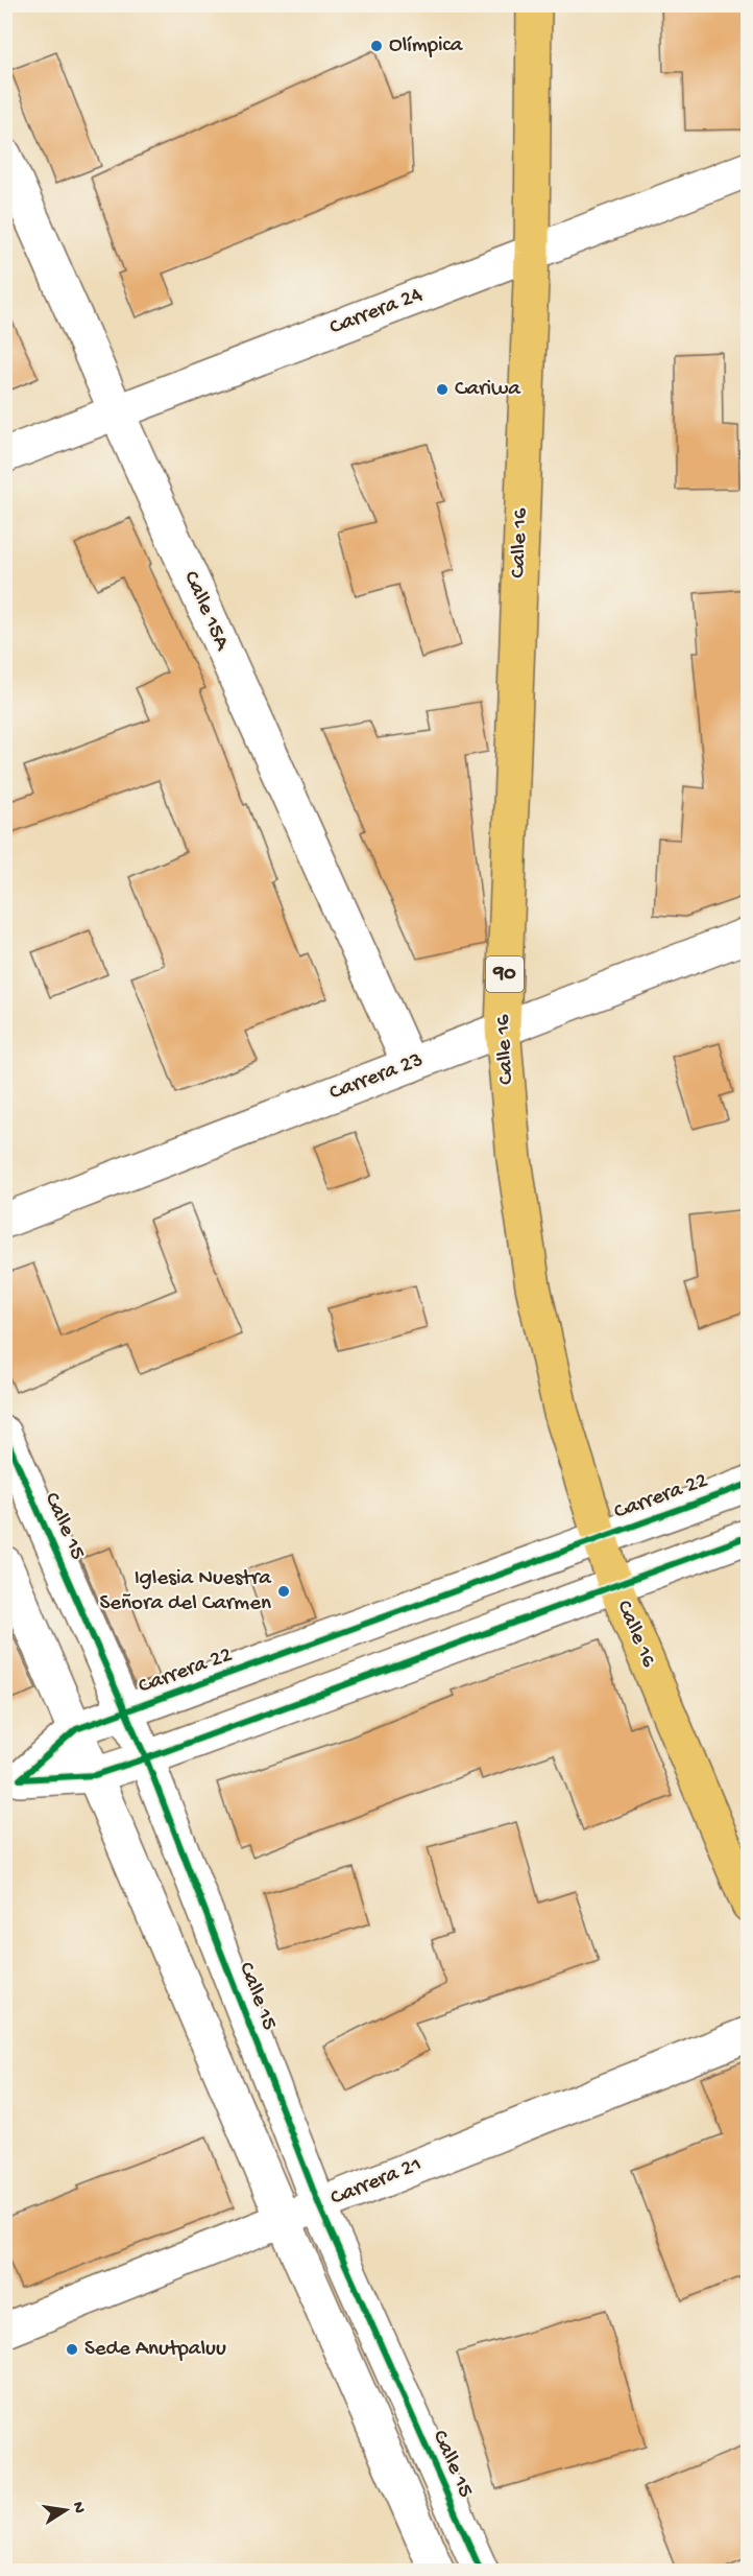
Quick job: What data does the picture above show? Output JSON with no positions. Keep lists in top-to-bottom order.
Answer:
{
  "streets": {
    "highway": ["Calle 16", "90"],
    "street": [
      "Carrera 24",
      "Calle 15A",
      "Carrera 23",
      "Carrera 22",
      "Calle 15",
      "Carrera 21"
    ]
  },
  "crossings": [
    ["Carrera 24", "Calle 16"],
    ["Carrera 24", "Calle 15A"],
    ["Calle 16", "Carrera 23"],
    ["Calle 16", "Carrera 22"],
    ["Calle 15A", "Carrera 23"],
    ["Carrera 22", "Calle 15"],
    ["Calle 15", "Carrera 21"]
  ],
  "places": [
    "Olímpica",
    "Cariwa",
    "Iglesia Nuestra Señora del Carmen",
    "Sede Anutpaluu"
  ],
  "north": "right"
}
